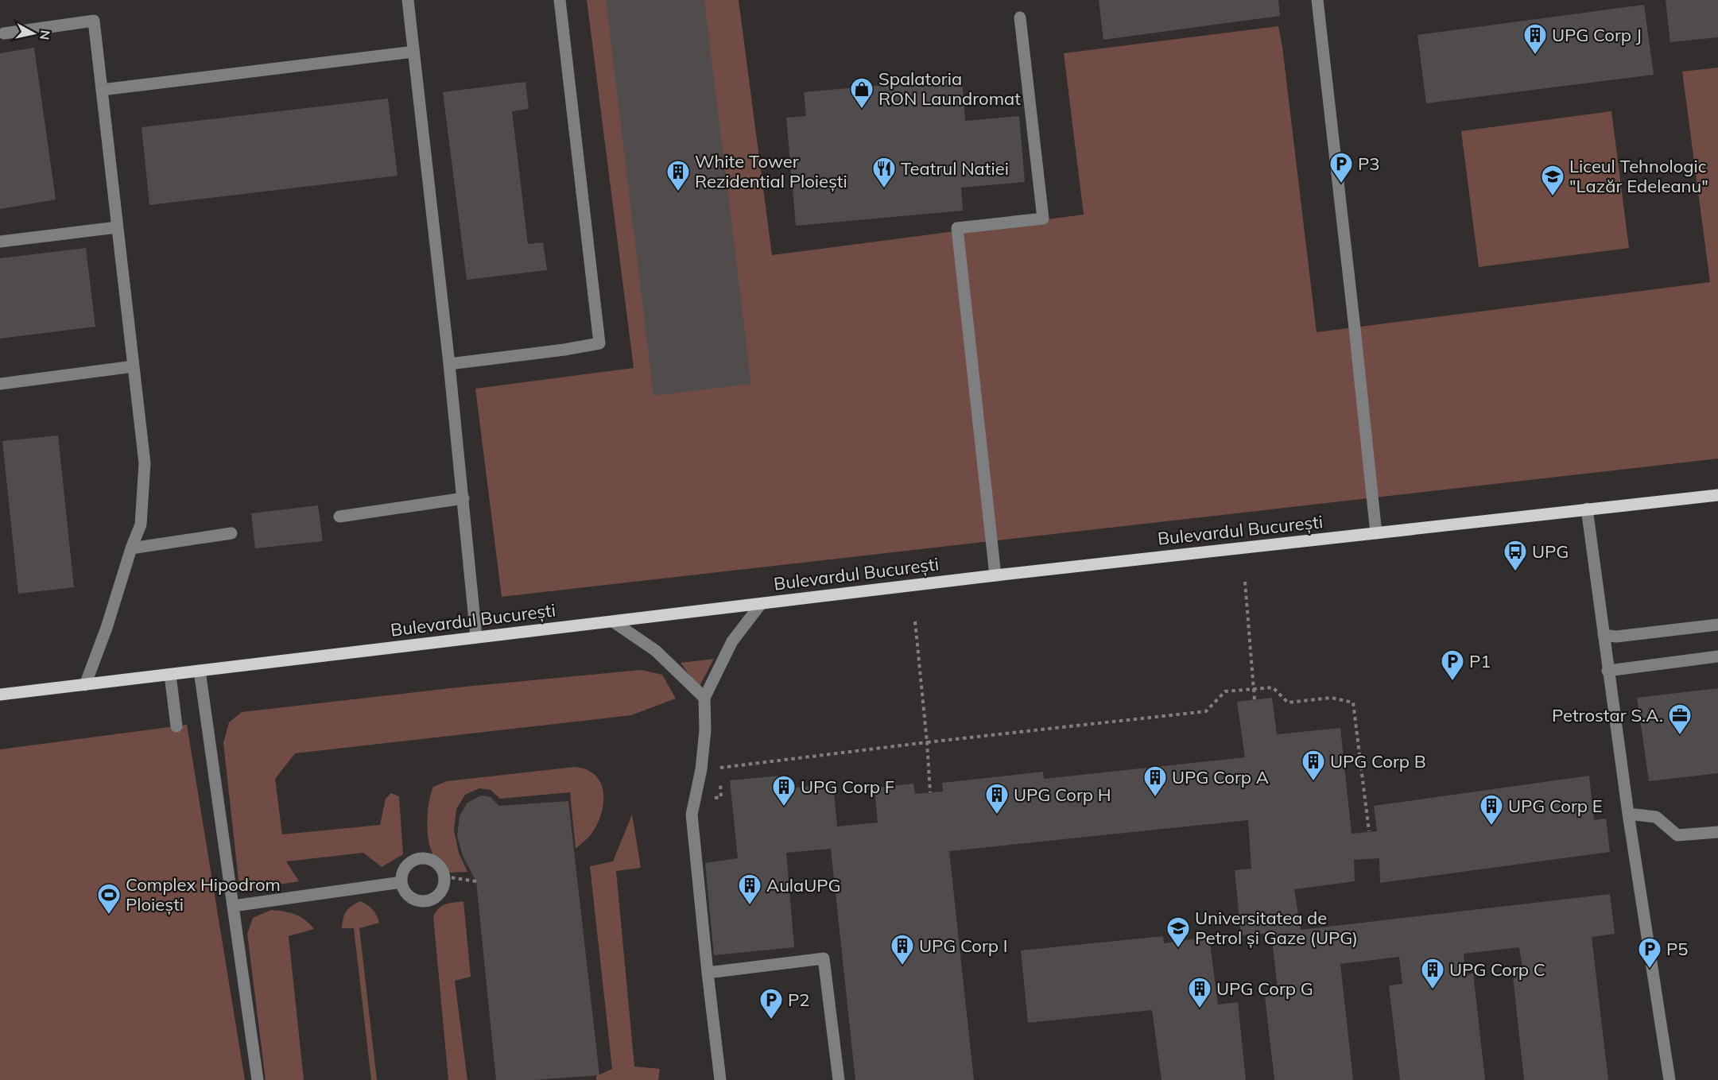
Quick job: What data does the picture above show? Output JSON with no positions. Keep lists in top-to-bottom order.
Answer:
{
  "streets": {
    "main road": ["Bulevardul București"]
  },
  "places": {
    "building": [
      "UPG Corp J",
      "White Tower Rezidential Ploiești",
      "UPG Corp B",
      "UPG Corp A",
      "UPG Corp F",
      "UPG Corp H",
      "UPG Corp E",
      "AulaUPG",
      "UPG Corp I",
      "UPG Corp C",
      "UPG Corp G"
    ],
    "shop": ["Spalatoria RON Laundromat"],
    "parking": [
      "P3",
      "P1",
      "P5",
      "P2"
    ],
    "restaurant": ["Teatrul Natiei"],
    "school or university": ["Liceul Tehnologic \"Lazăr Edeleanu\"", "Universitatea de Petrol și Gaze (UPG)"],
    "bus stop": ["UPG"],
    "office": ["Petrostar S.A."],
    "sports": ["Complex Hipodrom Ploiești"]
  },
  "north": "right"
}
